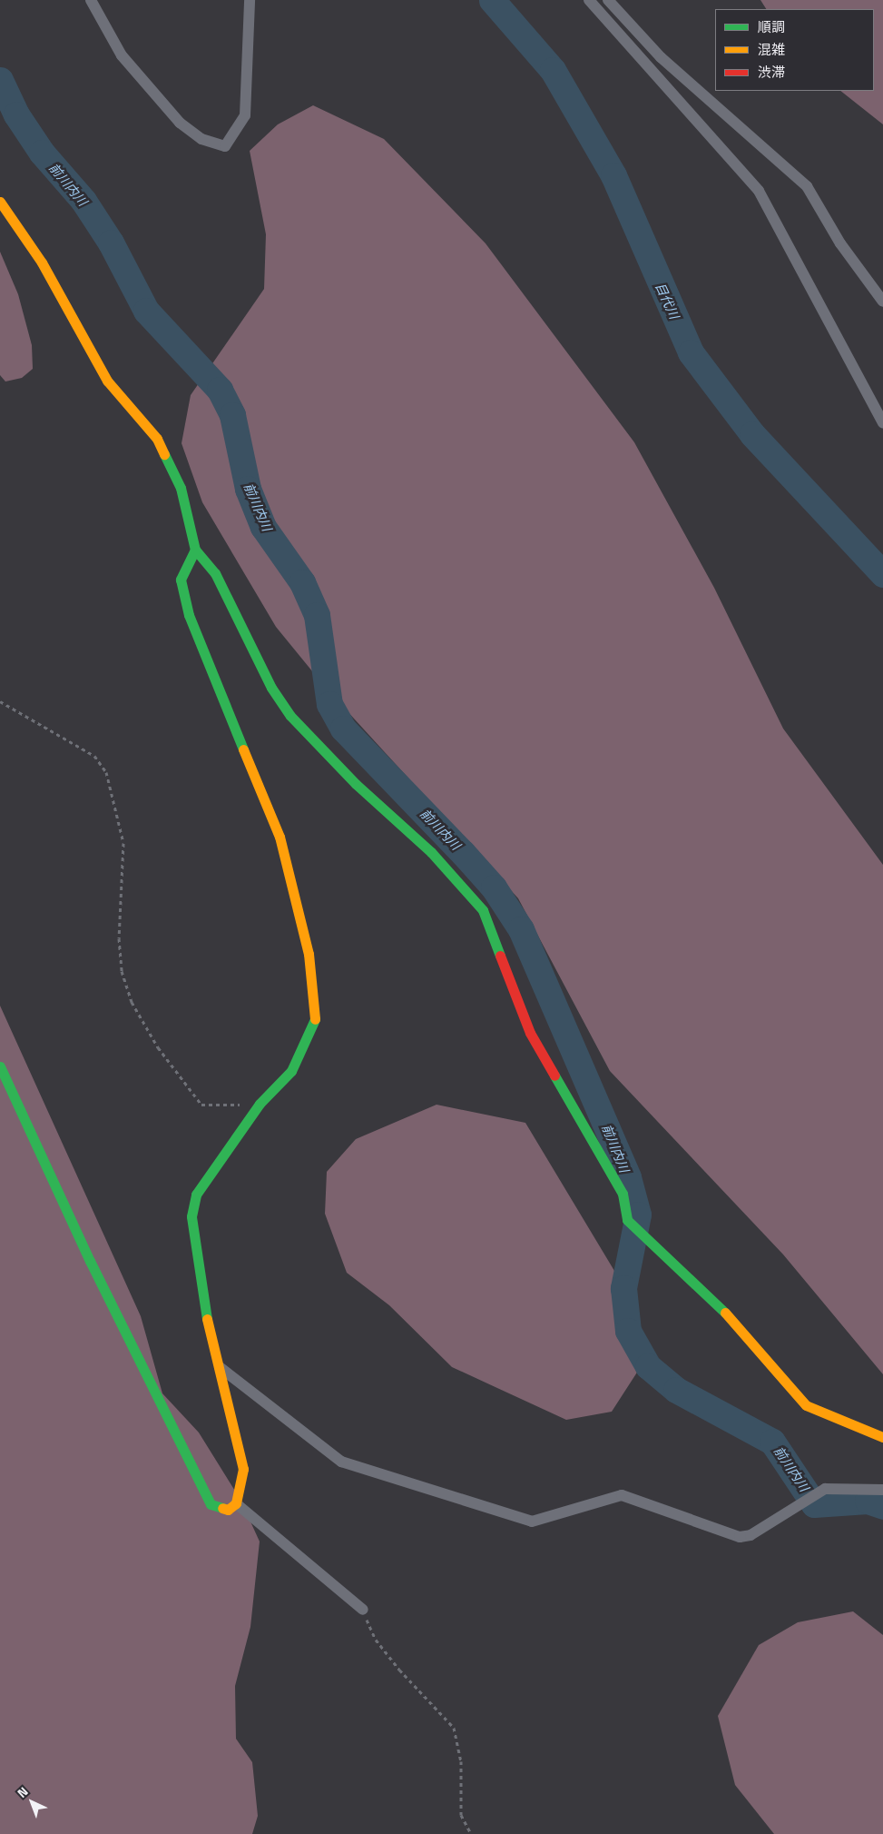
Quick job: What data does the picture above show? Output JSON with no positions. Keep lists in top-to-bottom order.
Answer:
{
  "water": ["前川内川", "目代川"],
  "legend": ["順調", "混雑", "渋滞"],
  "north": "top left"
}
